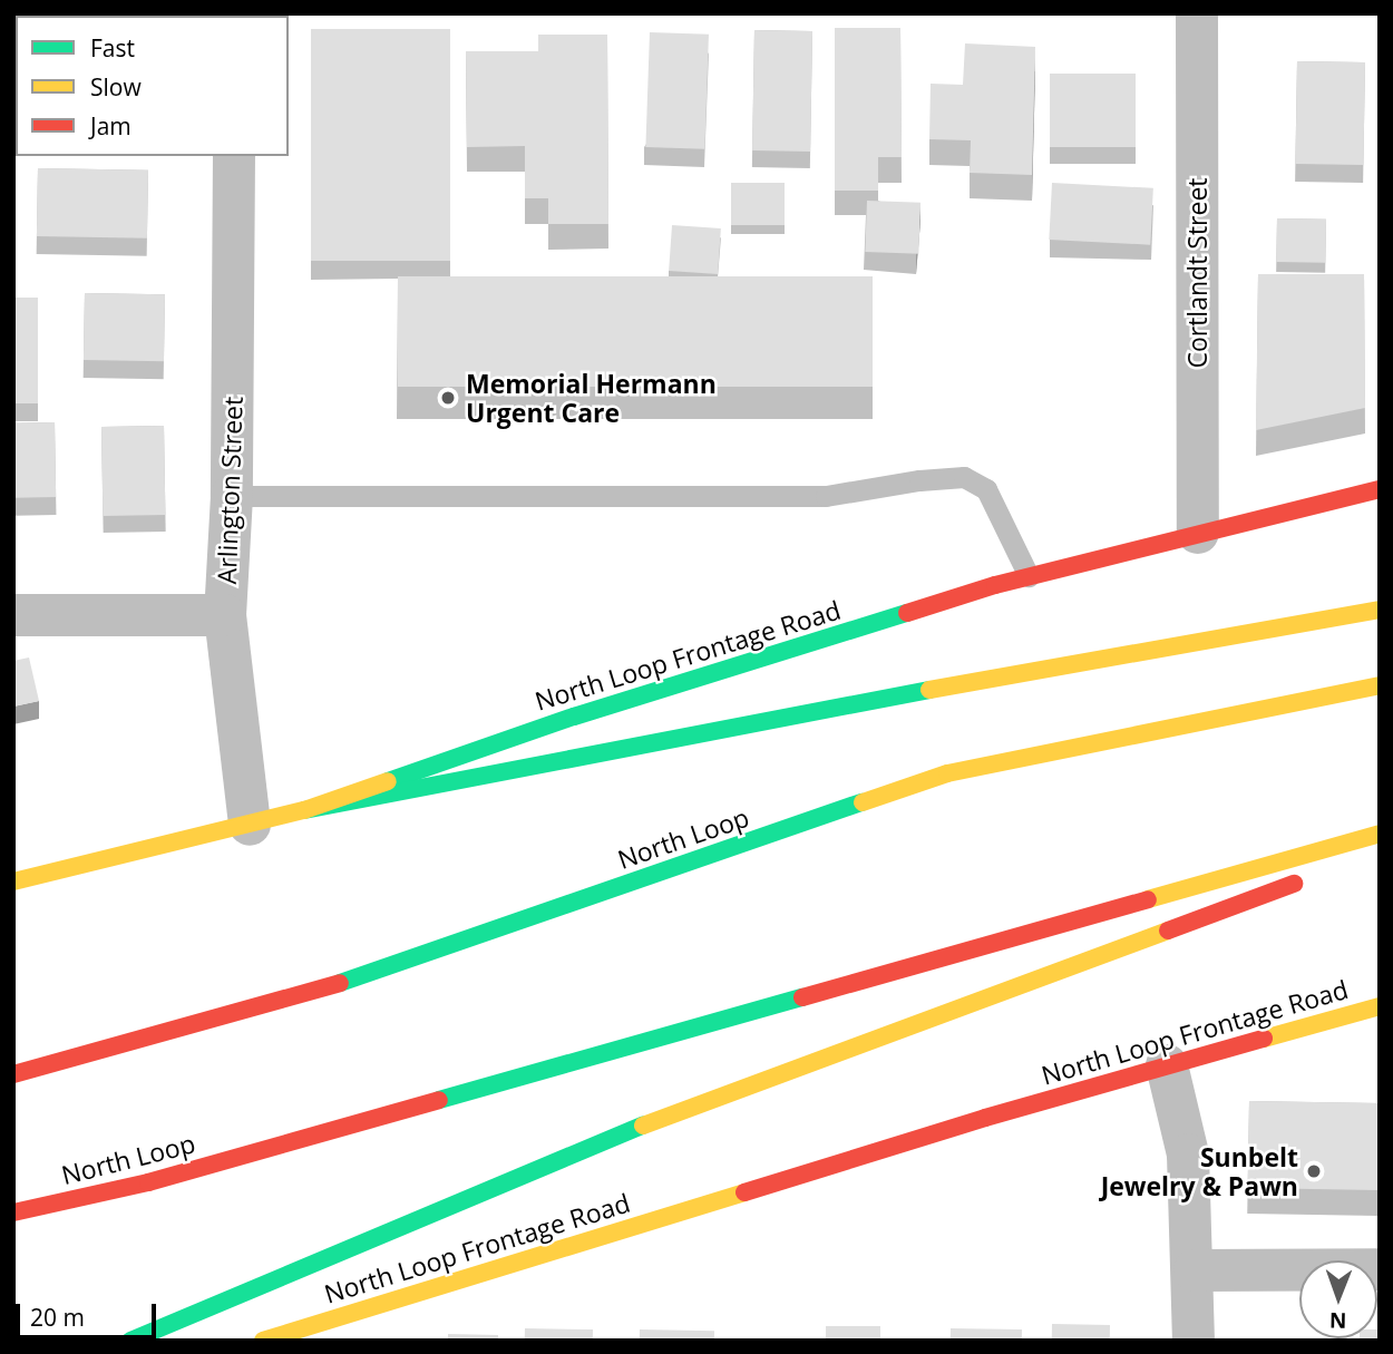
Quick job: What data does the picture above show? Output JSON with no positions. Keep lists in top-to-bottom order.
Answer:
{
  "streets": {
    "main road": ["North Loop Frontage Road", "North Loop"],
    "street": ["Cortlandt Street", "Arlington Street"]
  },
  "crossings": [
    ["Cortlandt Street", "North Loop Frontage Road"],
    ["Arlington Street", "North Loop Frontage Road"]
  ],
  "places": ["Memorial Hermann Urgent Care", "Sunbelt Jewelry & Pawn"],
  "legend": ["Fast", "Slow", "Jam"],
  "scale_bar": "20 m",
  "north": "bottom"
}
